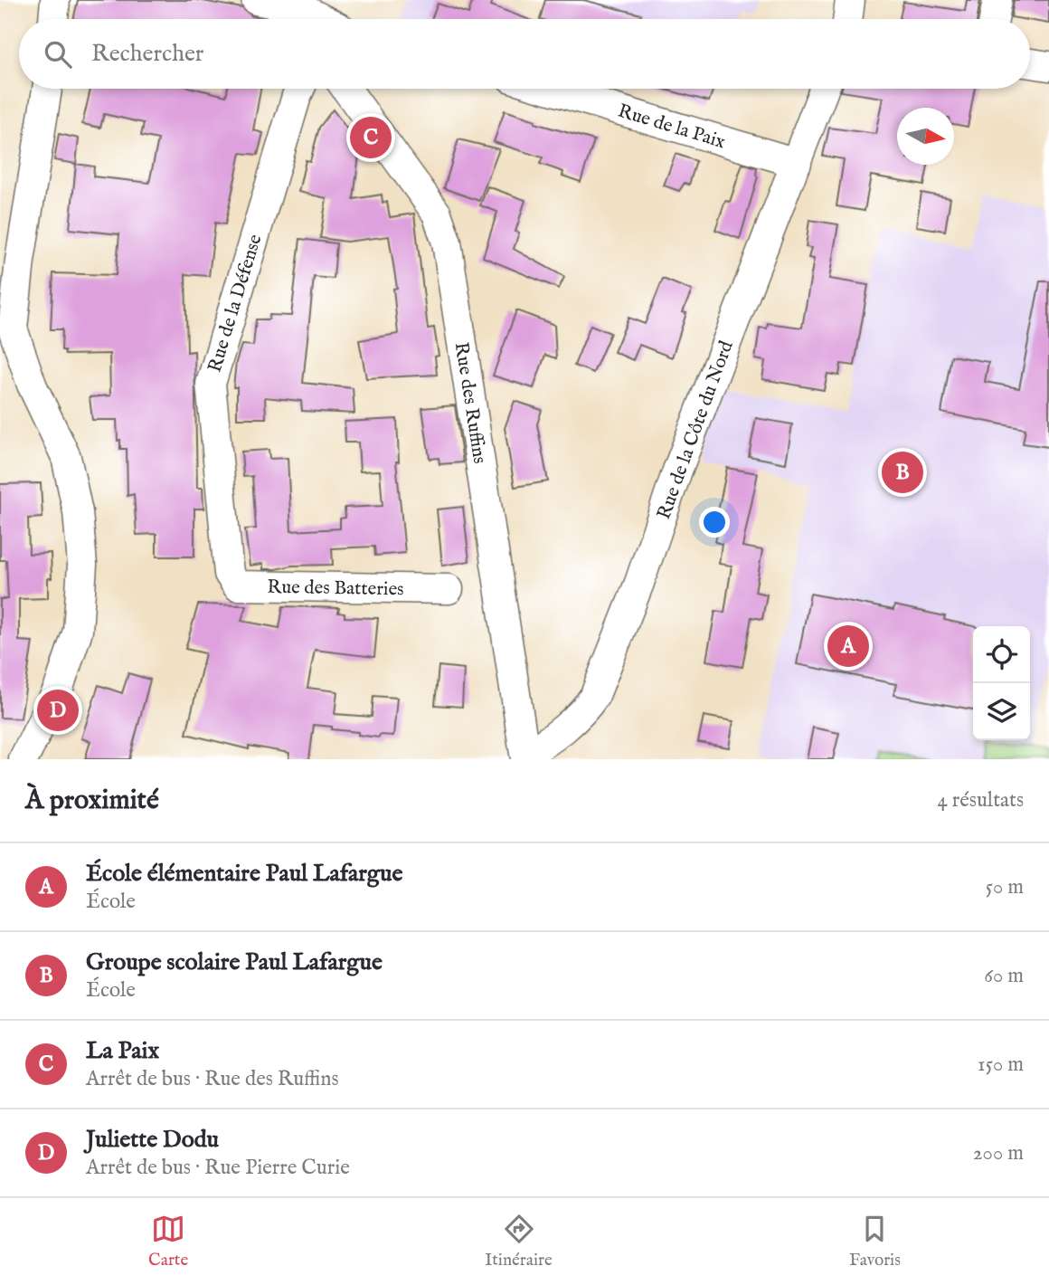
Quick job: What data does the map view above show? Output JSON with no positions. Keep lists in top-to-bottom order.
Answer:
{
  "streets": {
    "street": [
      "Rue de la Paix",
      "Rue de la Défense",
      "Rue des Ruffins",
      "Rue de la Côte du Nord",
      "Rue des Batteries"
    ]
  },
  "crossings": [
    ["Rue de la Paix", "Rue de la Côte du Nord"],
    ["Rue de la Défense", "Rue des Batteries"],
    ["Rue des Ruffins", "Rue de la Côte du Nord"]
  ],
  "north": "right",
  "page": {
    "search": "Rechercher",
    "pins": [
      "C",
      "B",
      "A",
      "D"
    ],
    "heading": ["À proximité", "4 résultats"],
    "list": [
      {
        "mark": "A",
        "name": "École élémentaire Paul Lafargue",
        "note": "École",
        "value": "50 m"
      },
      {
        "mark": "B",
        "name": "Groupe scolaire Paul Lafargue",
        "note": "École",
        "value": "60 m"
      },
      {
        "mark": "C",
        "name": "La Paix",
        "note": "Arrêt de bus · Rue des Ruffins",
        "value": "150 m"
      },
      {
        "mark": "D",
        "name": "Juliette Dodu",
        "note": "Arrêt de bus · Rue Pierre Curie",
        "value": "200 m"
      }
    ],
    "nav": ["Carte", "Itinéraire", "Favoris"]
  }
}
